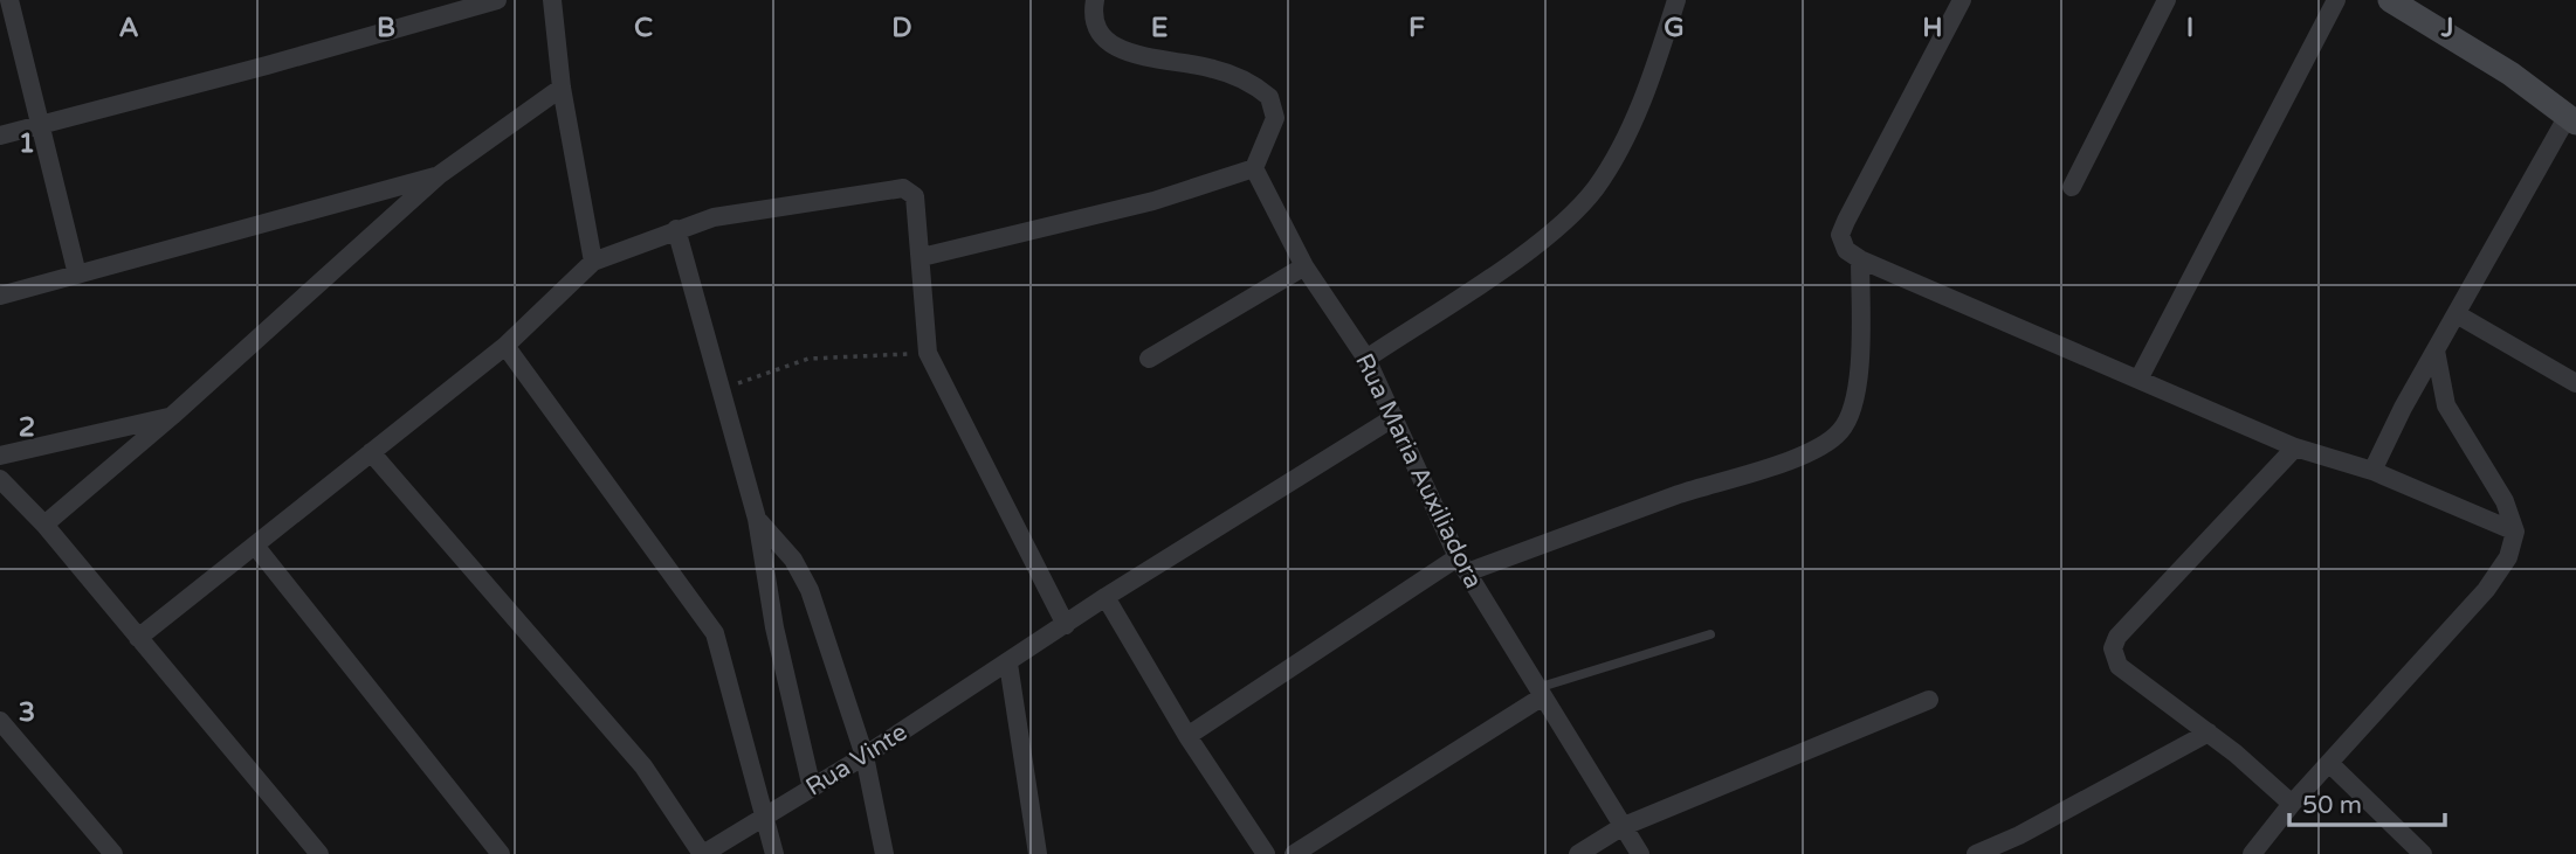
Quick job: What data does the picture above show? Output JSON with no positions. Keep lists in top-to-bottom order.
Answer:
{
  "streets": {
    "street": ["Rua Maria Auxiliadora", "Rua Vinte"]
  },
  "crossings": [
    ["Rua Maria Auxiliadora", "Rua Vinte"]
  ],
  "scale_bar": "50 m",
  "grid": {
    "columns": [
      "A",
      "B",
      "C",
      "D",
      "E",
      "F",
      "G",
      "H",
      "I",
      "J"
    ],
    "rows": ["1", "2", "3"]
  }
}
